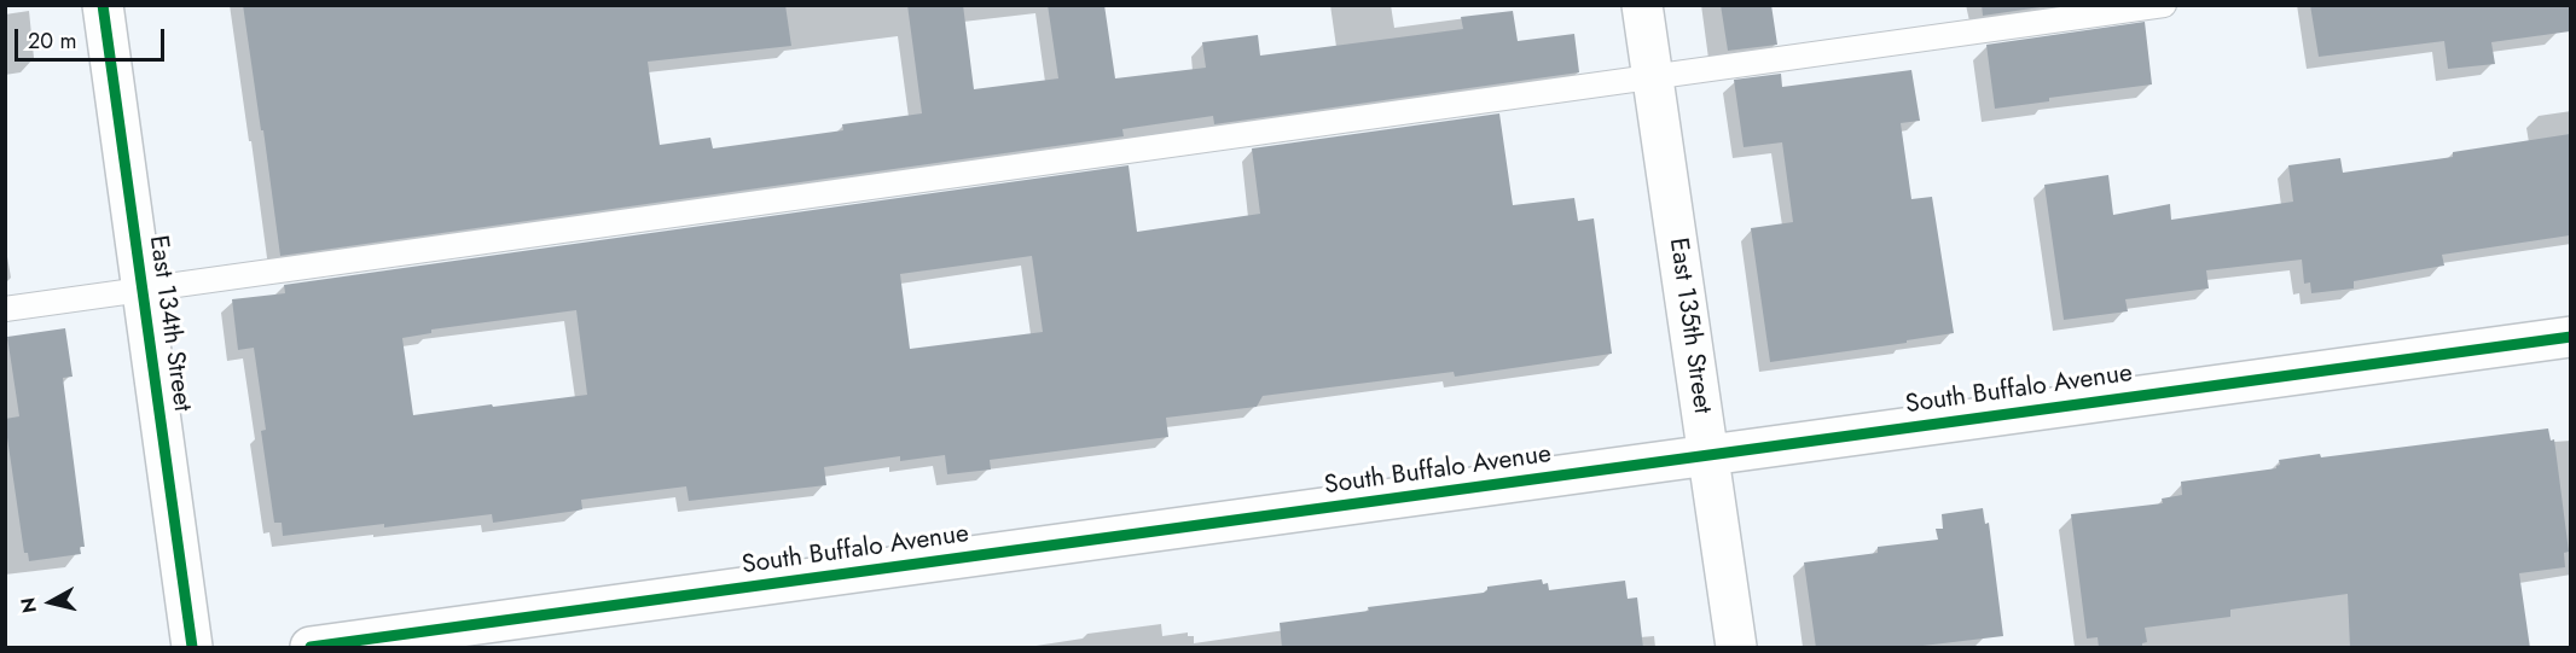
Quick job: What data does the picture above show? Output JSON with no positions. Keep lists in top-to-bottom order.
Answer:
{
  "streets": {
    "street": ["East 134th Street", "East 135th Street", "South Buffalo Avenue"]
  },
  "crossings": [
    ["East 135th Street", "South Buffalo Avenue"]
  ],
  "scale_bar": "20 m",
  "north": "left"
}
